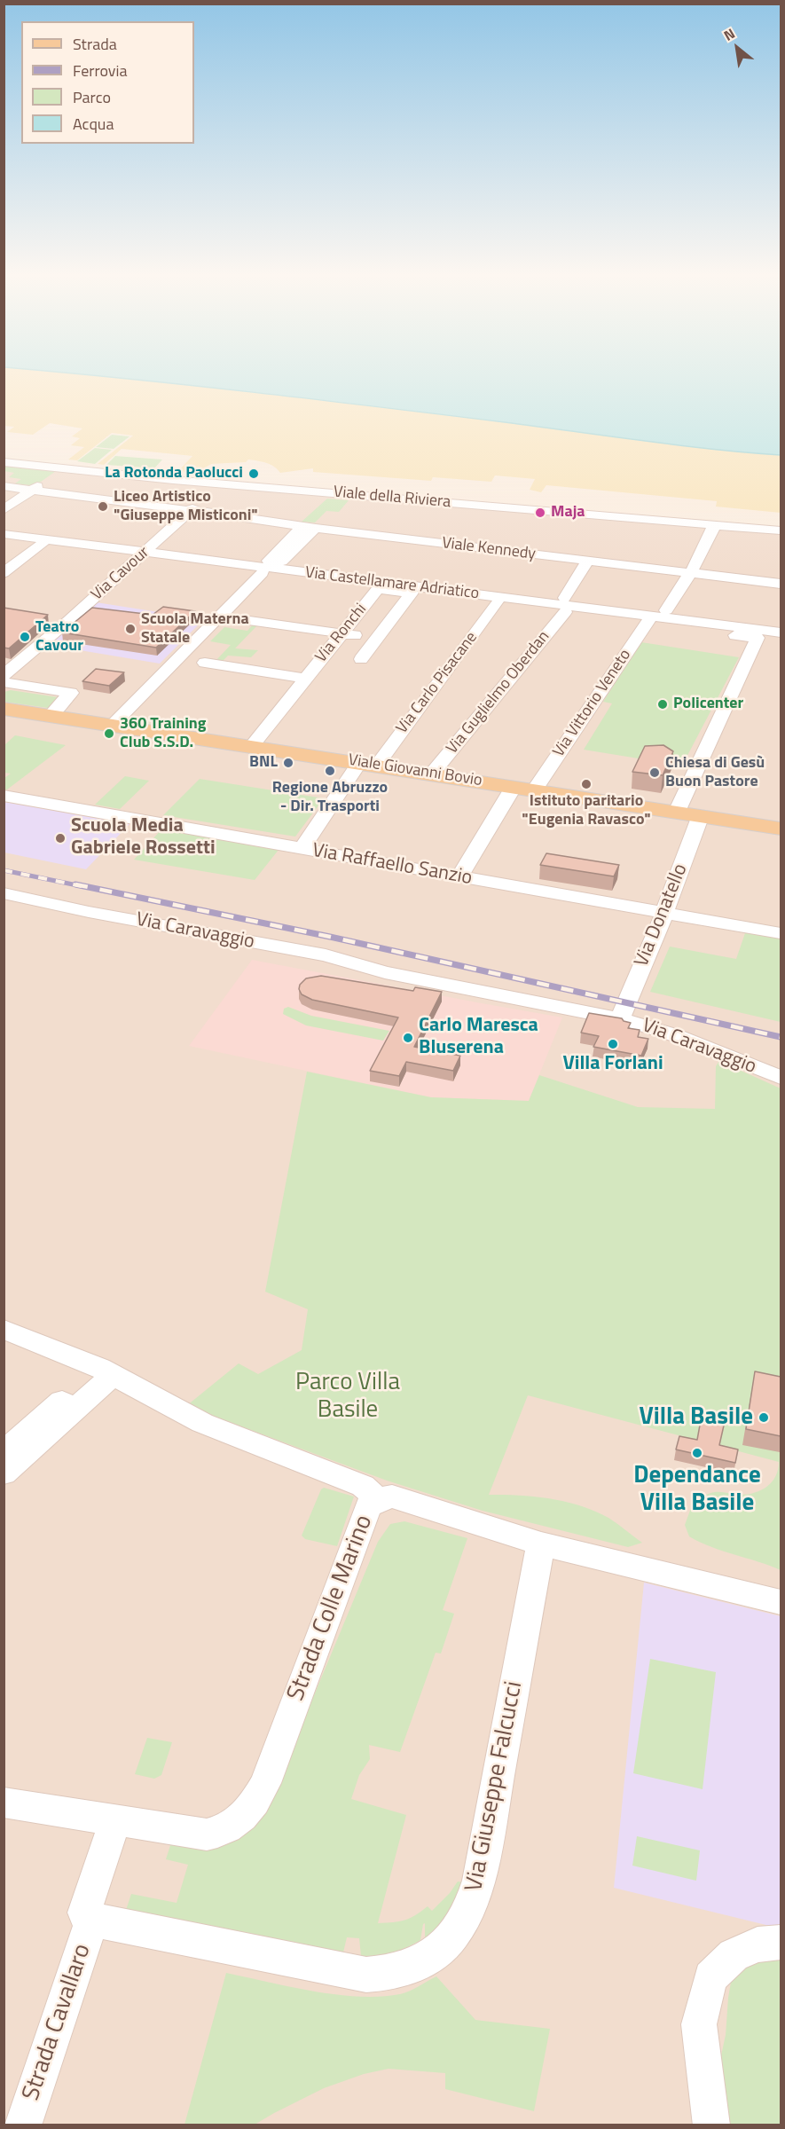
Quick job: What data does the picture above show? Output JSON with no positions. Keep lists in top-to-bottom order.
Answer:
{
  "streets": {
    "main road": ["Viale Giovanni Bovio"],
    "street": [
      "Viale della Riviera",
      "Viale Kennedy",
      "Via Cavour",
      "Via Castellamare Adriatico",
      "Via Ronchi",
      "Via Carlo Pisacane",
      "Via Guglielmo Oberdan",
      "Via Vittorio Veneto",
      "Via Raffaello Sanzio",
      "Via Donatello",
      "Via Caravaggio",
      "Strada Colle Marino",
      "Via Giuseppe Falcucci",
      "Strada Cavallaro"
    ]
  },
  "crossings": [
    ["Viale della Riviera", "Via Cavour"],
    ["Viale Kennedy", "Via Cavour"],
    ["Viale Kennedy", "Via Guglielmo Oberdan"],
    ["Via Cavour", "Via Castellamare Adriatico"],
    ["Via Castellamare Adriatico", "Via Vittorio Veneto"],
    ["Via Ronchi", "Viale Giovanni Bovio"],
    ["Via Carlo Pisacane", "Viale Giovanni Bovio"],
    ["Via Carlo Pisacane", "Via Raffaello Sanzio"],
    ["Via Guglielmo Oberdan", "Viale Giovanni Bovio"],
    ["Via Vittorio Veneto", "Viale Giovanni Bovio"],
    ["Via Vittorio Veneto", "Via Raffaello Sanzio"],
    ["Viale Giovanni Bovio", "Via Donatello"],
    ["Via Raffaello Sanzio", "Via Donatello"],
    ["Via Donatello", "Via Caravaggio"],
    ["Strada Colle Marino", "Via Giuseppe Falcucci"],
    ["Via Giuseppe Falcucci", "Strada Cavallaro"]
  ],
  "parks": ["Parco Villa Basile"],
  "places": [
    "La Rotonda Paolucci",
    "Liceo Artistico \"Giuseppe Misticoni\"",
    "Maja",
    "Scuola Materna Statale",
    "Teatro Cavour",
    "Policenter",
    "360 Training Club S.S.D.",
    "BNL",
    "Regione Abruzzo - Dir. Trasporti",
    "Chiesa di Gesù Buon Pastore",
    "Istituto paritario \"Eugenia Ravasco\"",
    "Scuola Media Gabriele Rossetti",
    "Carlo Maresca Bluserena",
    "Villa Forlani",
    "Villa Basile",
    "Dependance Villa Basile"
  ],
  "legend": [
    "Strada",
    "Ferrovia",
    "Parco",
    "Acqua"
  ],
  "north": "top left"
}
